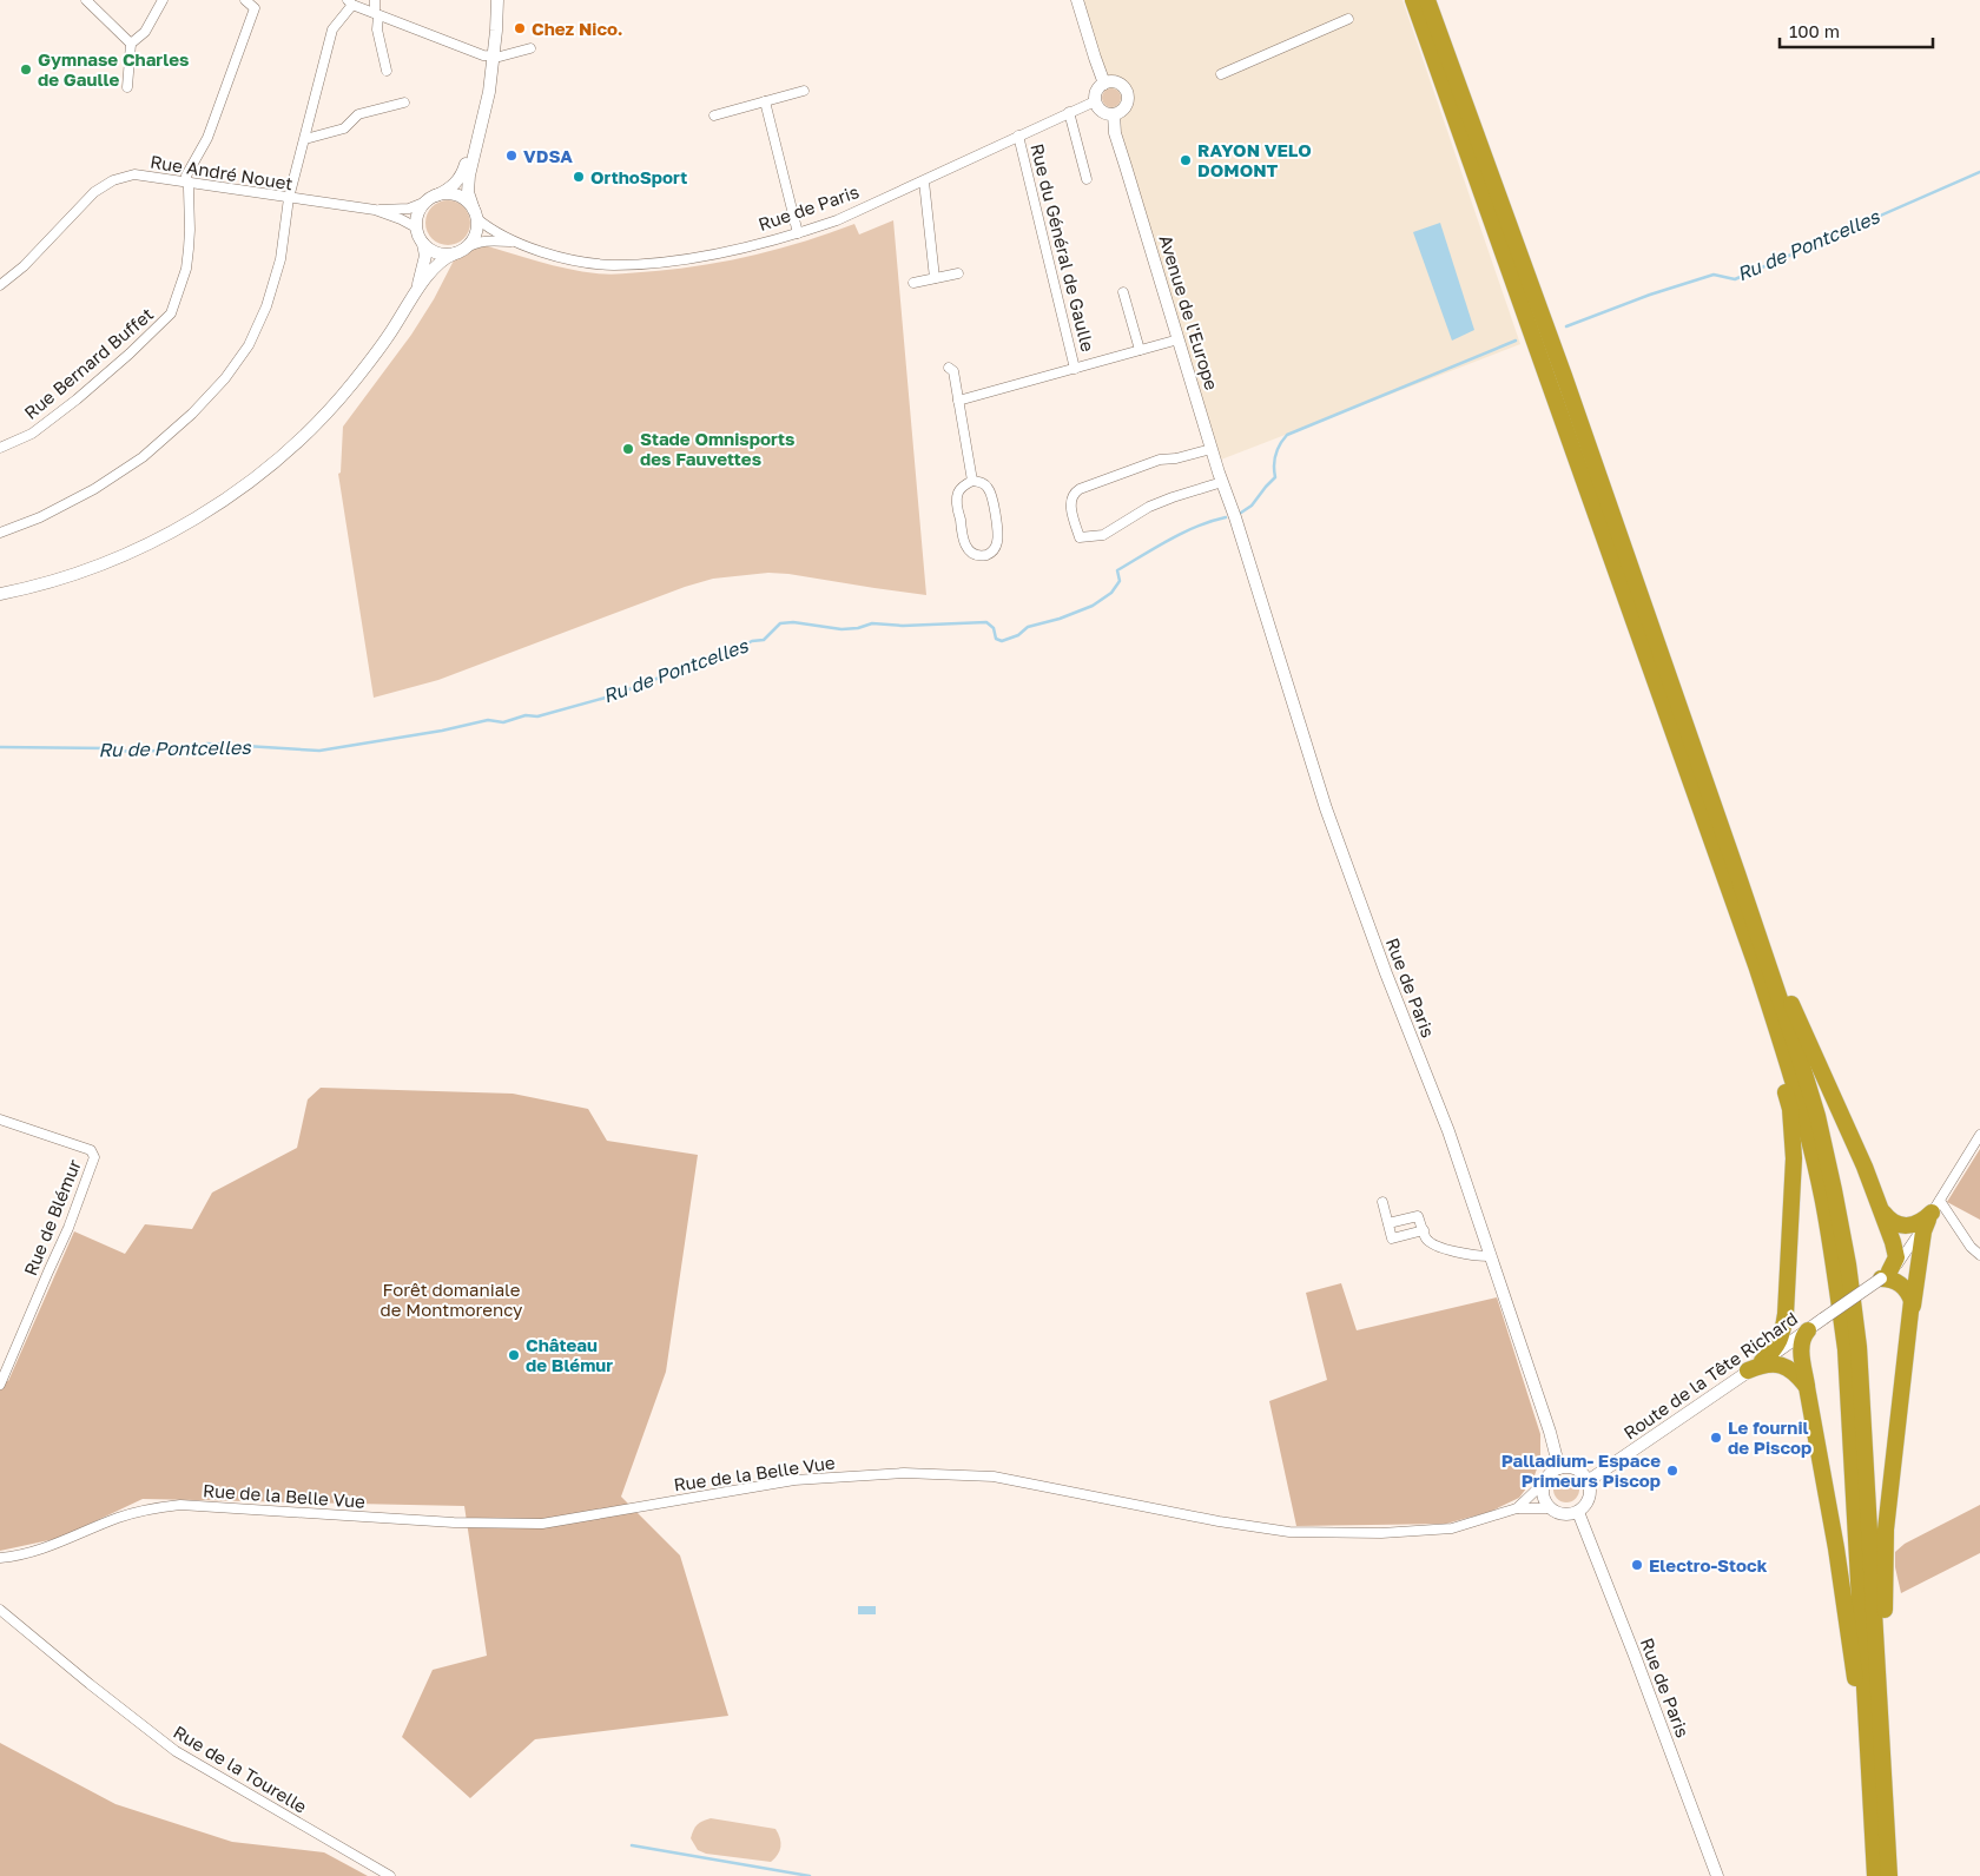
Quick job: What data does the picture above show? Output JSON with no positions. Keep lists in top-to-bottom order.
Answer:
{
  "streets": {
    "street": [
      "Rue André Nouet",
      "Rue de Paris",
      "Rue du Général de Gaulle",
      "Avenue de l'Europe",
      "Rue Bernard Buffet",
      "Rue de Blémur",
      "Route de la Tête Richard",
      "Rue de la Belle Vue",
      "Rue de la Tourelle"
    ]
  },
  "crossings": [
    ["Rue André Nouet", "Rue de Paris"],
    ["Rue André Nouet", "Rue Bernard Buffet"],
    ["Rue de Paris", "Rue du Général de Gaulle"],
    ["Rue de Paris", "Avenue de l'Europe"],
    ["Rue de Paris", "Route de la Tête Richard"],
    ["Rue de Paris", "Rue de la Belle Vue"],
    ["Route de la Tête Richard", "Rue de la Belle Vue"]
  ],
  "water": ["Ru de Pontcelles"],
  "parks": ["Forêt domaniale de Montmorency"],
  "places": [
    "Chez Nico.",
    "Gymnase Charles de Gaulle",
    "VDSA",
    "RAYON VELO DOMONT",
    "OrthoSport",
    "Stade Omnisports des Fauvettes",
    "Château de Blémur",
    "Le fournil de Piscop",
    "Palladium- Espace Primeurs Piscop",
    "Electro-Stock"
  ],
  "scale_bar": "100 m"
}
